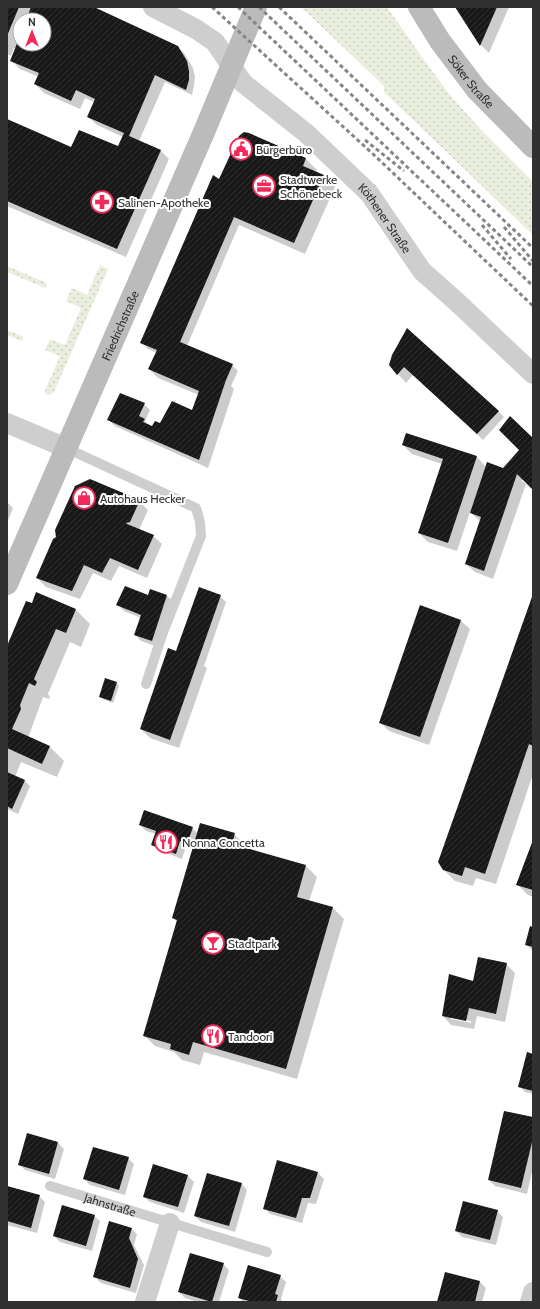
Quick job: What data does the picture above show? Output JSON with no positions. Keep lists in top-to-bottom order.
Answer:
{
  "streets": {
    "street": ["Söker Straße", "Köthener Straße", "Friedrichstraße"],
    "lane": ["Jahnstraße"]
  },
  "crossings": [
    ["Köthener Straße", "Friedrichstraße"]
  ],
  "places": {
    "public building": ["Bürgerbüro"],
    "office": ["Stadtwerke Schönebeck"],
    "pharmacy": ["Salinen-Apotheke"],
    "shop": ["Autohaus Hecker"],
    "restaurant": ["Nonna Concetta", "Tandoori"],
    "bar": ["Stadtpark"]
  },
  "north": "top"
}
